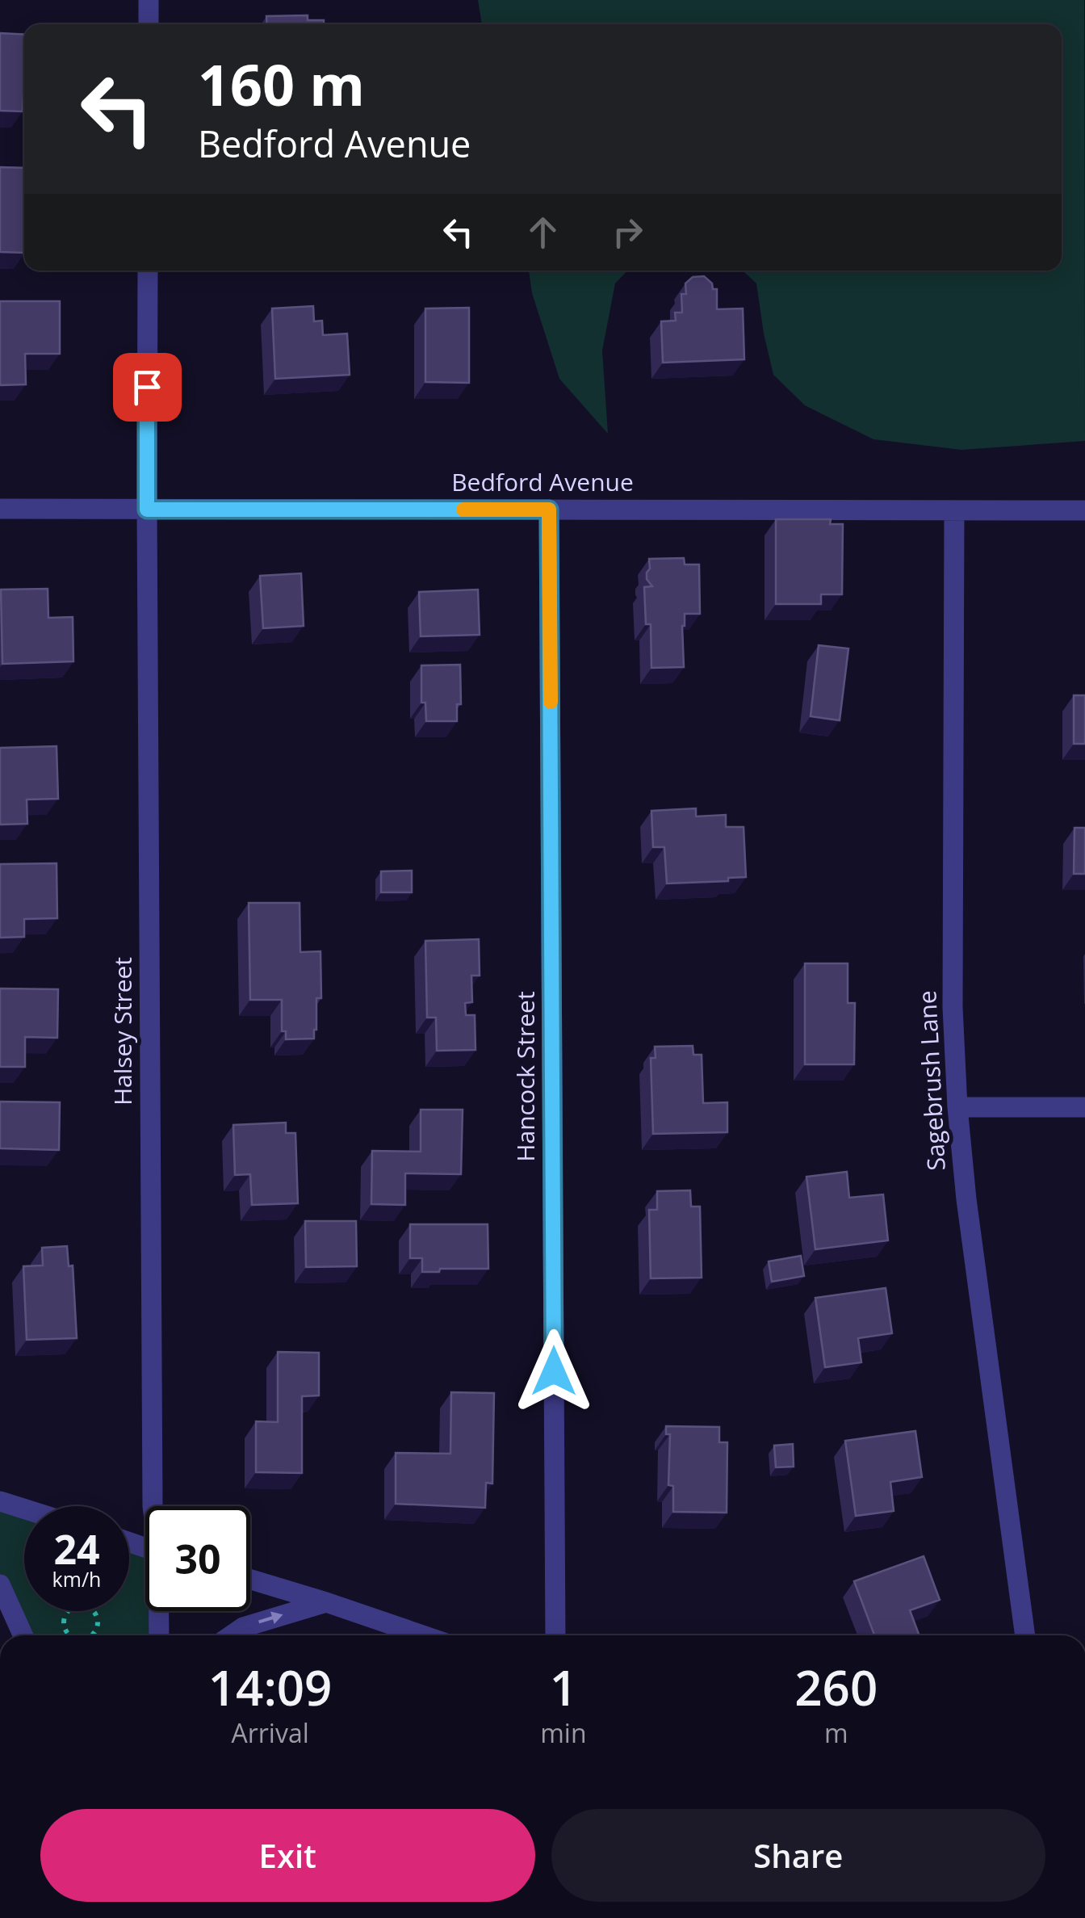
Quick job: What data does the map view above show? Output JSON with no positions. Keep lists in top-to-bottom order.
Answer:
{
  "streets": {
    "street": [
      "Bedford Avenue",
      "Halsey Street",
      "Hancock Street",
      "Sagebrush Lane"
    ]
  },
  "crossings": [
    ["Bedford Avenue", "Halsey Street"],
    ["Bedford Avenue", "Hancock Street"],
    ["Bedford Avenue", "Sagebrush Lane"]
  ],
  "page": {
    "turn": ["160 m", "Bedford Avenue"],
    "speed": "24 km/h",
    "limit": "30",
    "eta": [
      "14:09",
      "Arrival",
      "1",
      "min",
      "260",
      "m"
    ],
    "buttons": ["Exit", "Share"]
  }
}
